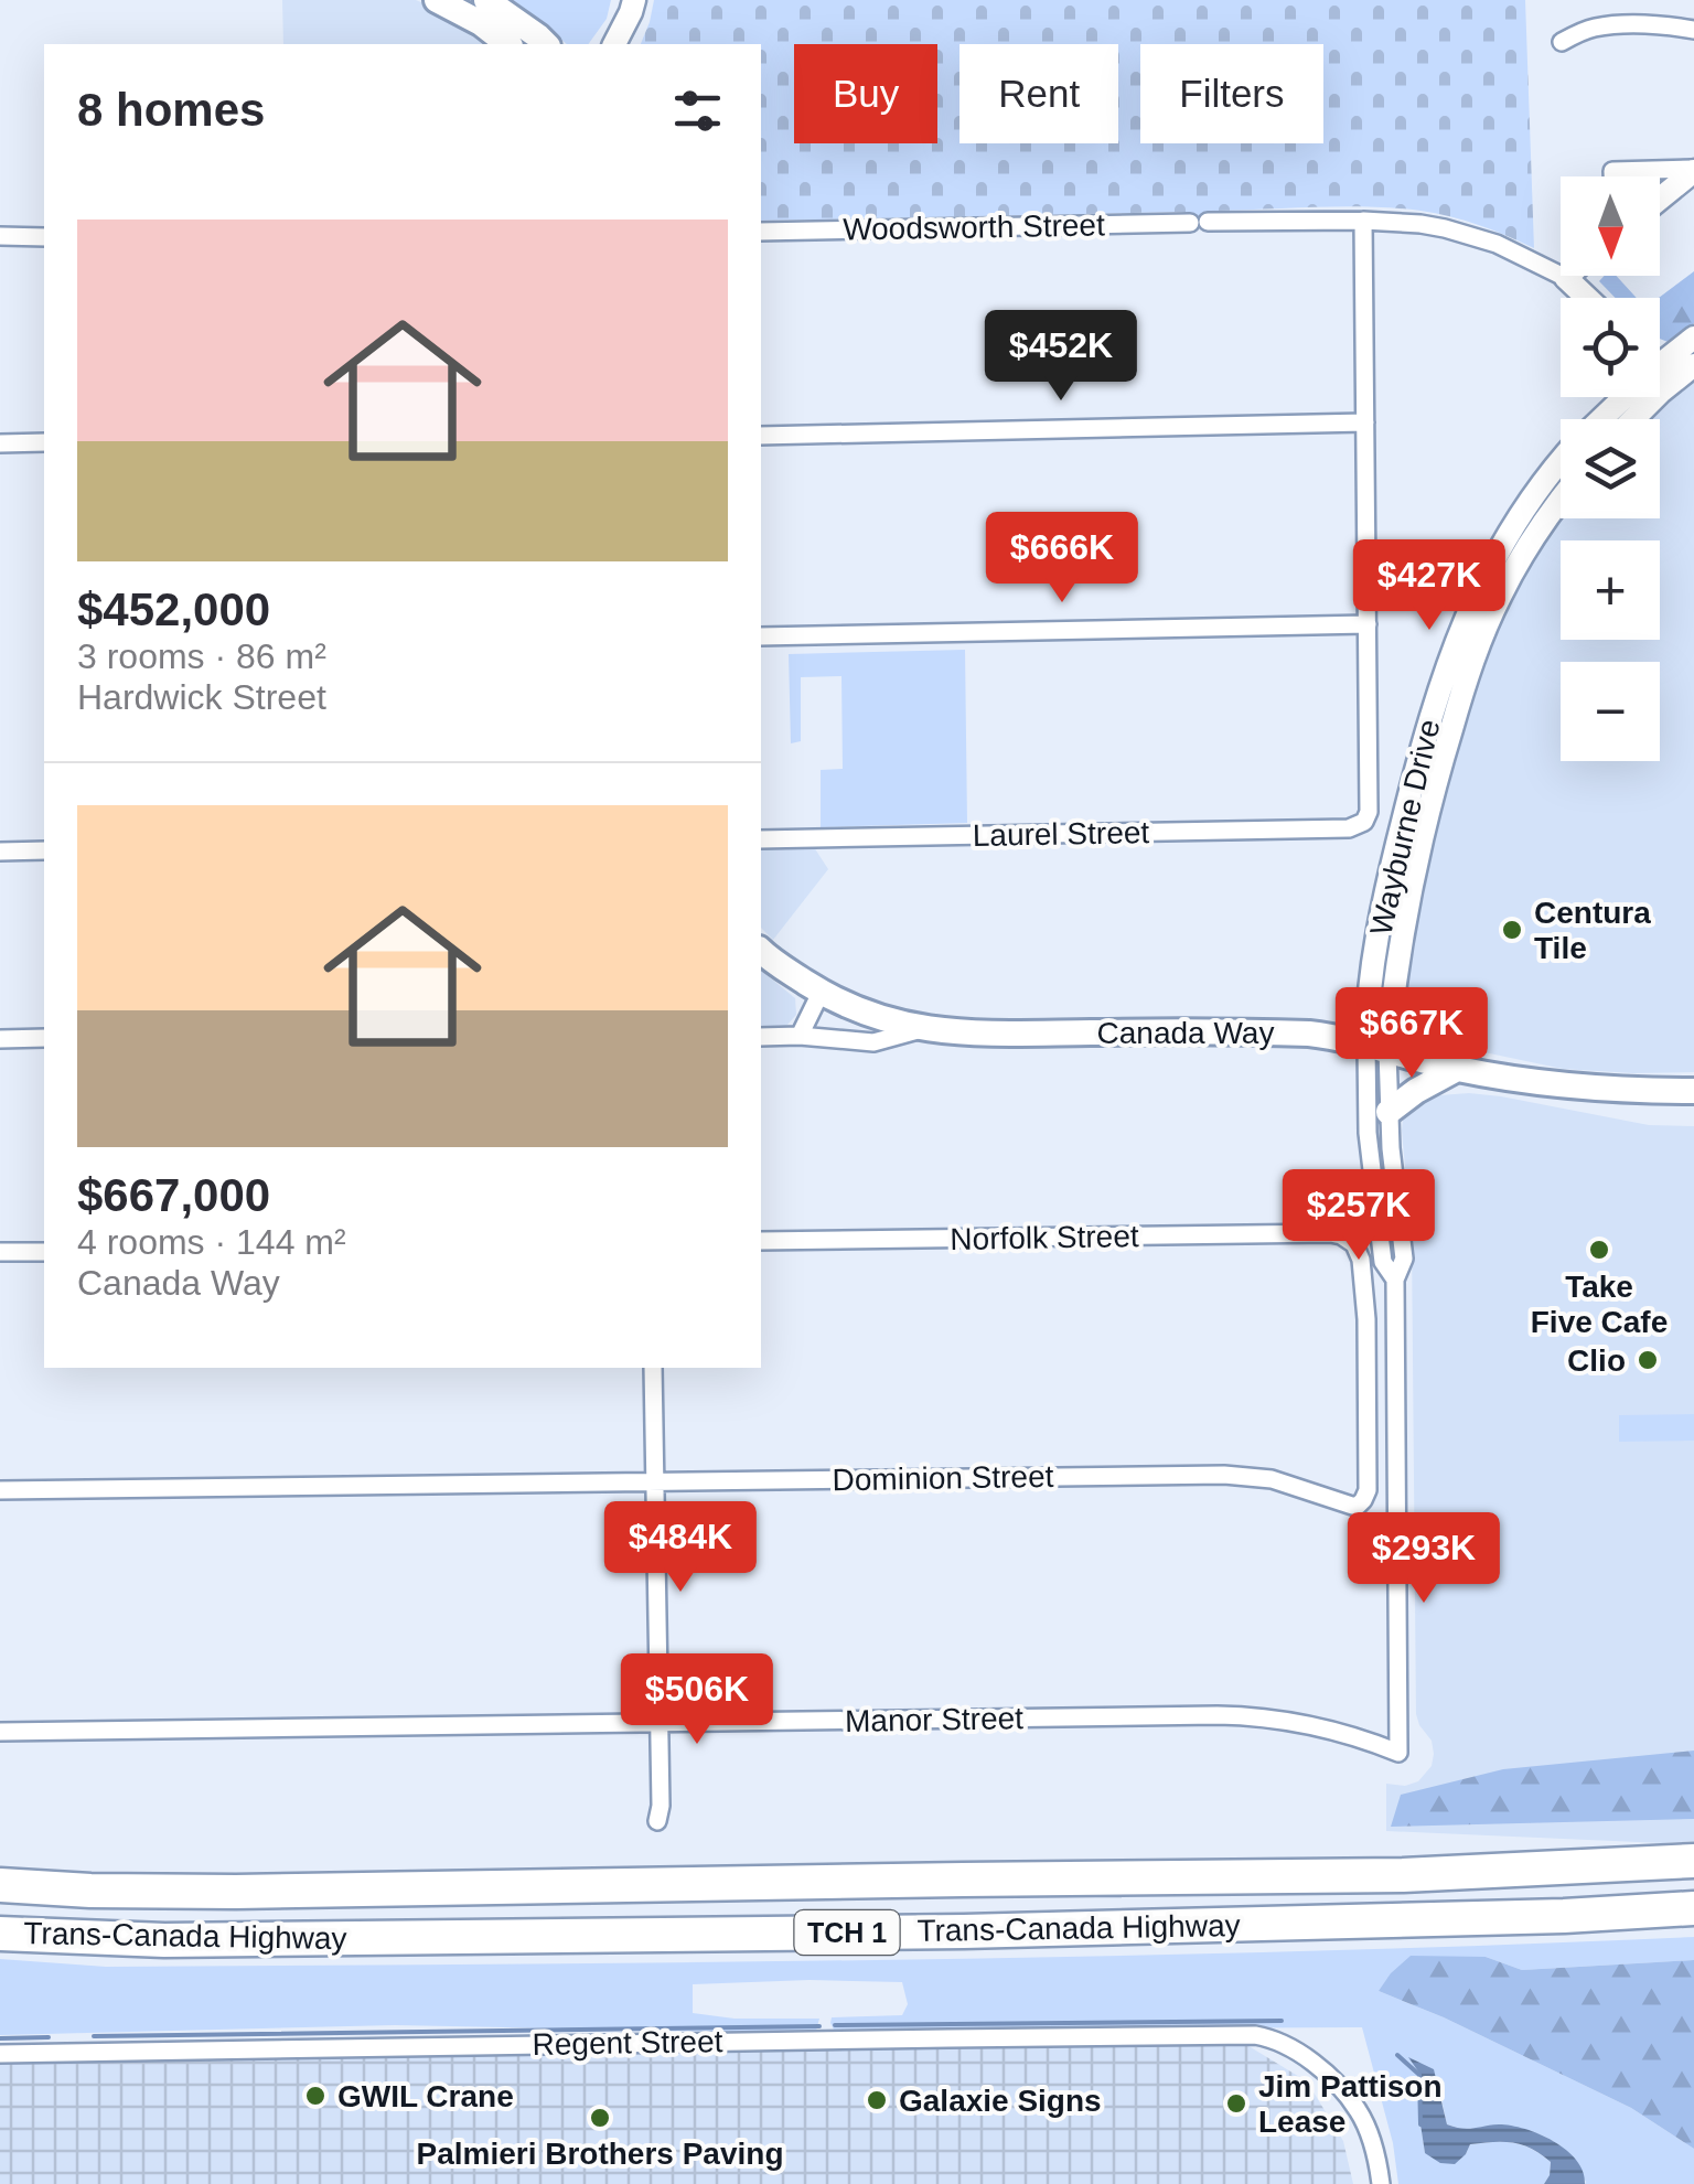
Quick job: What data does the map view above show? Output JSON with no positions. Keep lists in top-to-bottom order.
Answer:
{
  "streets": {
    "highway": ["Trans-Canada Highway", "TCH 1"],
    "main road": ["Canada Way"],
    "street": [
      "Woodsworth Street",
      "Wayburne Drive",
      "Laurel Street",
      "Norfolk Street",
      "Dominion Street",
      "Manor Street",
      "Regent Street"
    ]
  },
  "crossings": [
    ["Wayburne Drive", "Canada Way"],
    ["Wayburne Drive", "Manor Street"],
    ["Norfolk Street", "Dominion Street"]
  ],
  "places": [
    "Centura Tile",
    "Take Five Cafe",
    "Clio",
    "GWIL Crane",
    "Galaxie Signs",
    "Jim Pattison Lease",
    "Palmieri Brothers Paving"
  ],
  "north": "bottom",
  "page": {
    "chip": ["Buy", "Rent", "Filters"],
    "heading": "8 homes",
    "map_buttons": ["+", "−"],
    "list": [
      {
        "name": "$452,000",
        "note": "3 rooms · 86 m² · Hardwick Street"
      },
      {
        "name": "$667,000",
        "note": "4 rooms · 144 m² · Canada Way"
      }
    ],
    "price": [
      "$452K",
      "$666K",
      "$427K",
      "$667K",
      "$257K",
      "$484K",
      "$293K",
      "$506K"
    ]
  }
}
